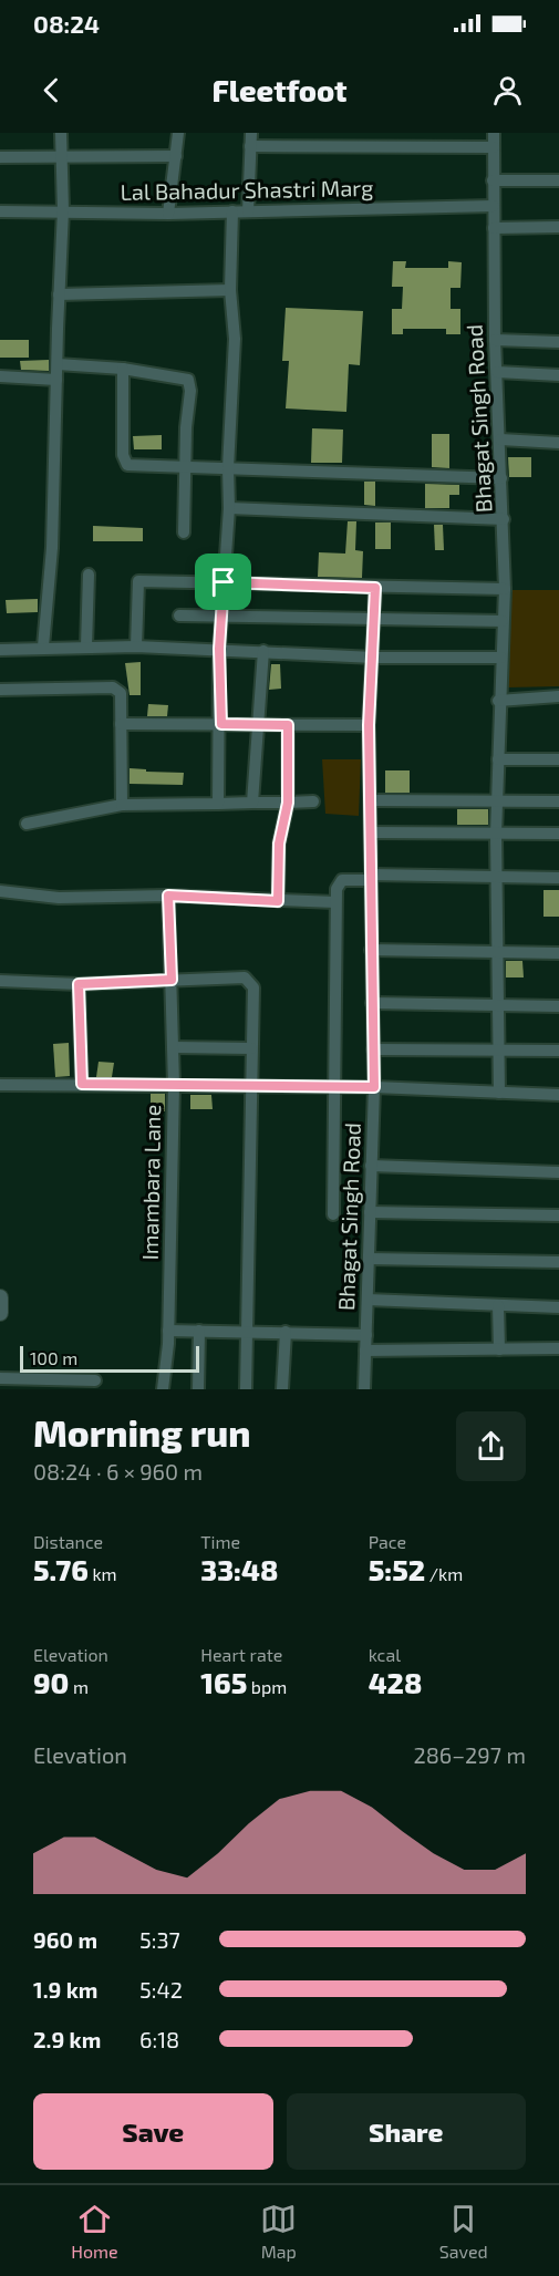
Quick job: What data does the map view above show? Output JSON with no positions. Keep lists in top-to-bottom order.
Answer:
{
  "streets": {
    "street": ["Lal Bahadur Shastri Marg", "Bhagat Singh Road", "Imambara Lane"]
  },
  "crossings": [
    ["Lal Bahadur Shastri Marg", "Bhagat Singh Road"]
  ],
  "scale_bar": "100 m",
  "page": {
    "status": "08:24",
    "header": "Fleetfoot",
    "scale": "100 m",
    "heading": ["Morning run", "08:24 · 6 × 960 m"],
    "stats": [
      ["Distance", "5.76 km"],
      ["Time", "33:48"],
      ["Pace", "5:52 /km"],
      ["Elevation", "90 m"],
      ["Heart rate", "165 bpm"],
      ["kcal", "428"]
    ],
    "chart": ["Elevation", "286–297 m"],
    "list": [
      {
        "name": "960 m",
        "note": "5:37"
      },
      {
        "name": "1.9 km",
        "note": "5:42"
      },
      {
        "name": "2.9 km",
        "note": "6:18"
      }
    ],
    "buttons": ["Save", "Share"],
    "tabs": ["Home", "Map", "Saved"]
  }
}
